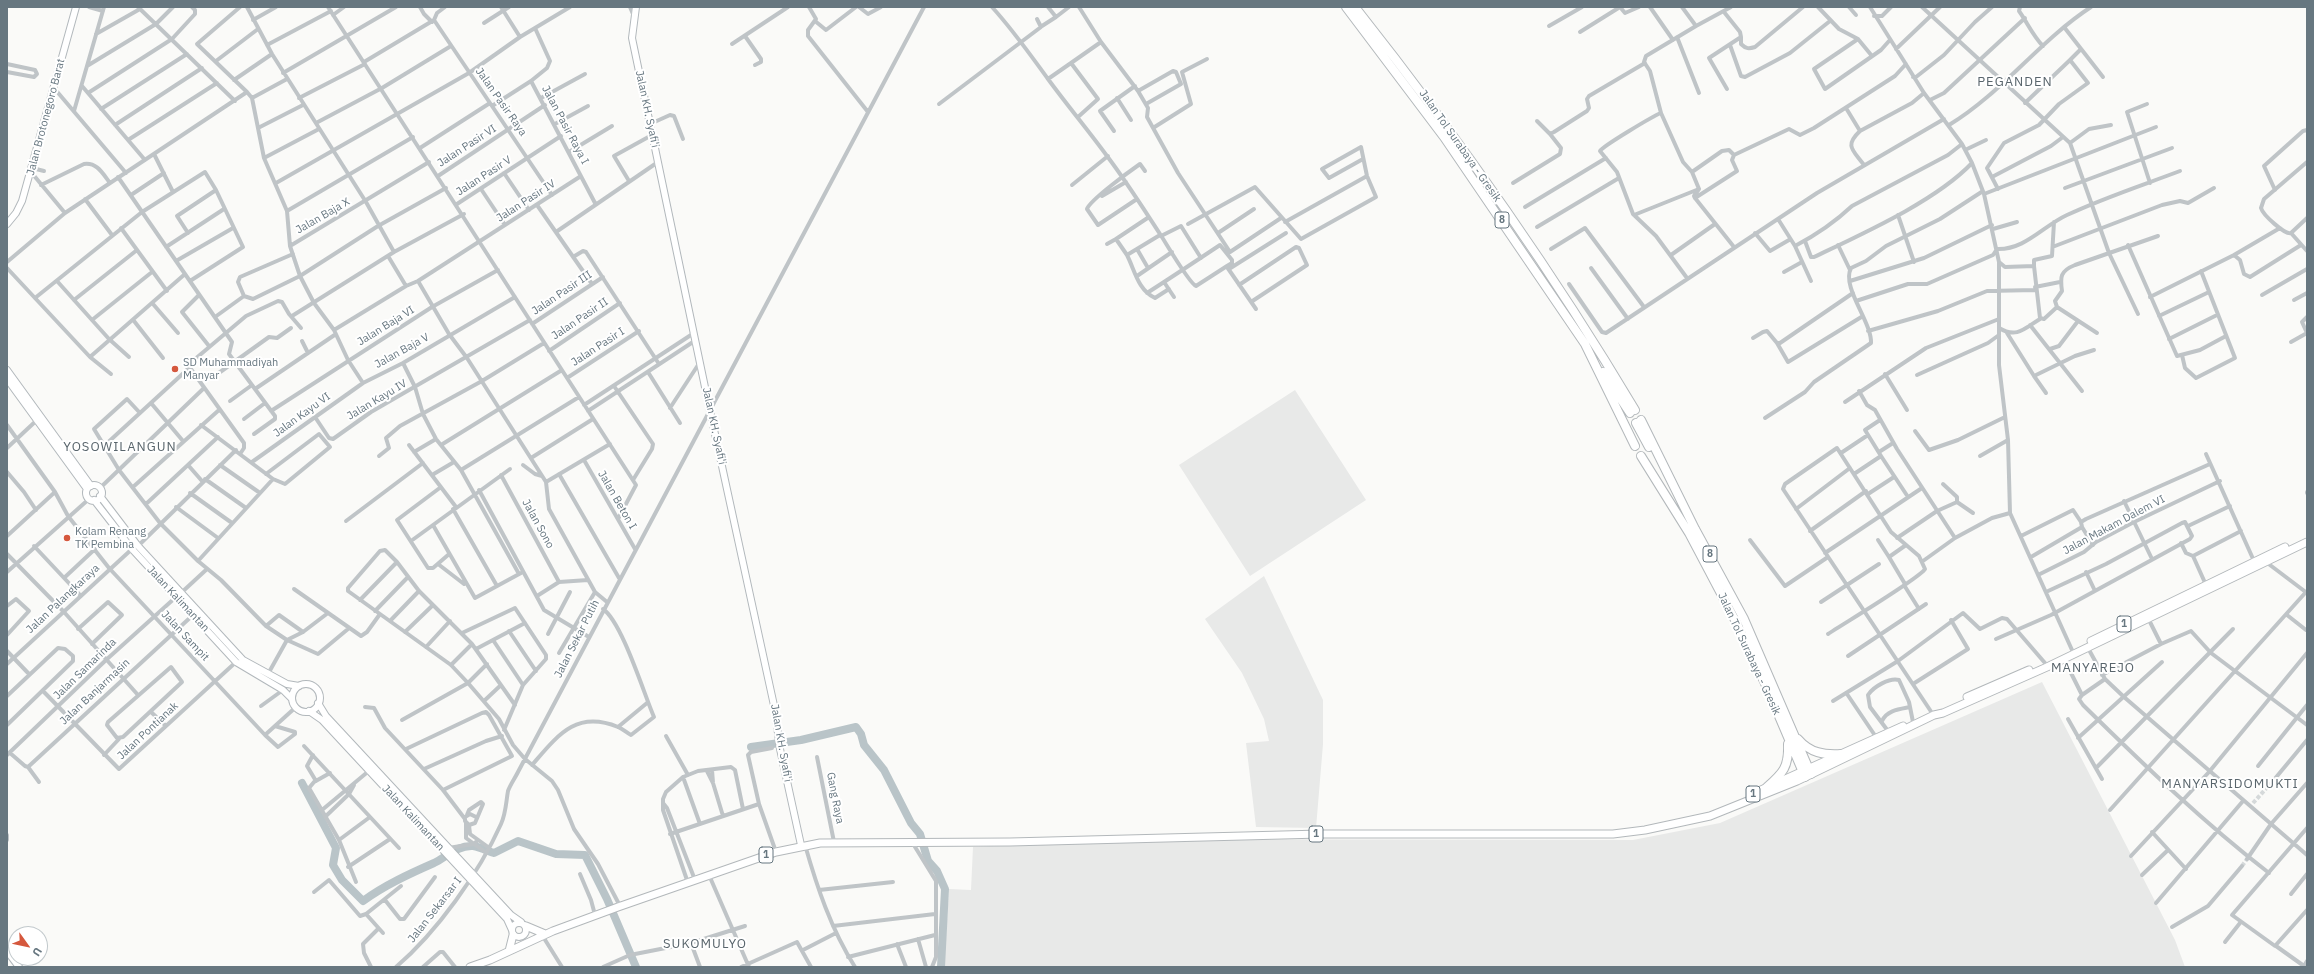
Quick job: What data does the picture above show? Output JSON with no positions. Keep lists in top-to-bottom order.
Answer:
{
  "streets": {
    "highway": ["Jalan Tol Surabaya - Gresik", "8", "1"],
    "main road": ["Jalan KH. Syafi'i", "Jalan Brotonegoro Barat", "Jalan Kalimantan"],
    "street": [
      "Jalan Pasir Raya",
      "Jalan Pasir Raya I",
      "Jalan Pasir VI",
      "Jalan Pasir V",
      "Jalan Pasir IV",
      "Jalan Baja X",
      "Jalan Pasir III",
      "Jalan Pasir II",
      "Jalan Baja VI",
      "Jalan Pasir I",
      "Jalan Baja V",
      "Jalan Kayu IV",
      "Jalan Kayu VI",
      "Jalan Beton I",
      "Jalan Sono",
      "Jalan Makam Dalem VI",
      "Jalan Palangkaraya",
      "Jalan Sampit",
      "Jalan Sekar Putih",
      "Jalan Samarinda",
      "Jalan Banjarmasin",
      "Jalan Pontianak",
      "Gang Raya",
      "Jalan Sekarsar I"
    ]
  },
  "crossings": [
    ["Jalan Pasir Raya", "Jalan Pasir Raya I"],
    ["Jalan Pasir Raya", "Jalan Pasir VI"],
    ["Jalan Pasir Raya", "Jalan Pasir V"],
    ["Jalan Pasir Raya", "Jalan Pasir IV"],
    ["Jalan KH. Syafi'i", "1"],
    ["Jalan KH. Syafi'i", "Jalan Sekar Putih"],
    ["Jalan Pasir Raya I", "Jalan Pasir VI"],
    ["Jalan Pasir Raya I", "Jalan Pasir V"],
    ["Jalan Pasir Raya I", "Jalan Pasir IV"],
    ["Jalan Tol Surabaya - Gresik", "1"],
    ["Jalan Pasir III", "Jalan Kayu IV"],
    ["Jalan Baja V", "Jalan Kayu VI"],
    ["Jalan Kayu IV", "Jalan Kayu VI"],
    ["Jalan Beton I", "Jalan Sekar Putih"],
    ["Jalan Palangkaraya", "Jalan Kalimantan"],
    ["Jalan Palangkaraya", "Jalan Sampit"],
    ["Jalan Kalimantan", "1"],
    ["Jalan Kalimantan", "Jalan Sekar Putih"],
    ["Jalan Kalimantan", "Jalan Samarinda"],
    ["Jalan Kalimantan", "Jalan Banjarmasin"],
    ["Jalan Kalimantan", "Jalan Pontianak"],
    ["Jalan Kalimantan", "Jalan Sekarsar I"],
    ["1", "Gang Raya"],
    ["Jalan Sampit", "Jalan Samarinda"],
    ["Jalan Sampit", "Jalan Banjarmasin"],
    ["Jalan Sampit", "Jalan Pontianak"],
    ["Jalan Sekar Putih", "Jalan Sekarsar I"],
    ["Jalan Samarinda", "Jalan Pontianak"],
    ["Jalan Banjarmasin", "Jalan Pontianak"]
  ],
  "districts": [
    "PEGANDEN",
    "YOSOWILANGUN",
    "MANYAREJO",
    "MANYARSIDOMUKTI",
    "SUKOMULYO"
  ],
  "places": ["SD Muhammadiyah Manyar", "Kolam Renang TK Pembina"],
  "north": "bottom right"
}
